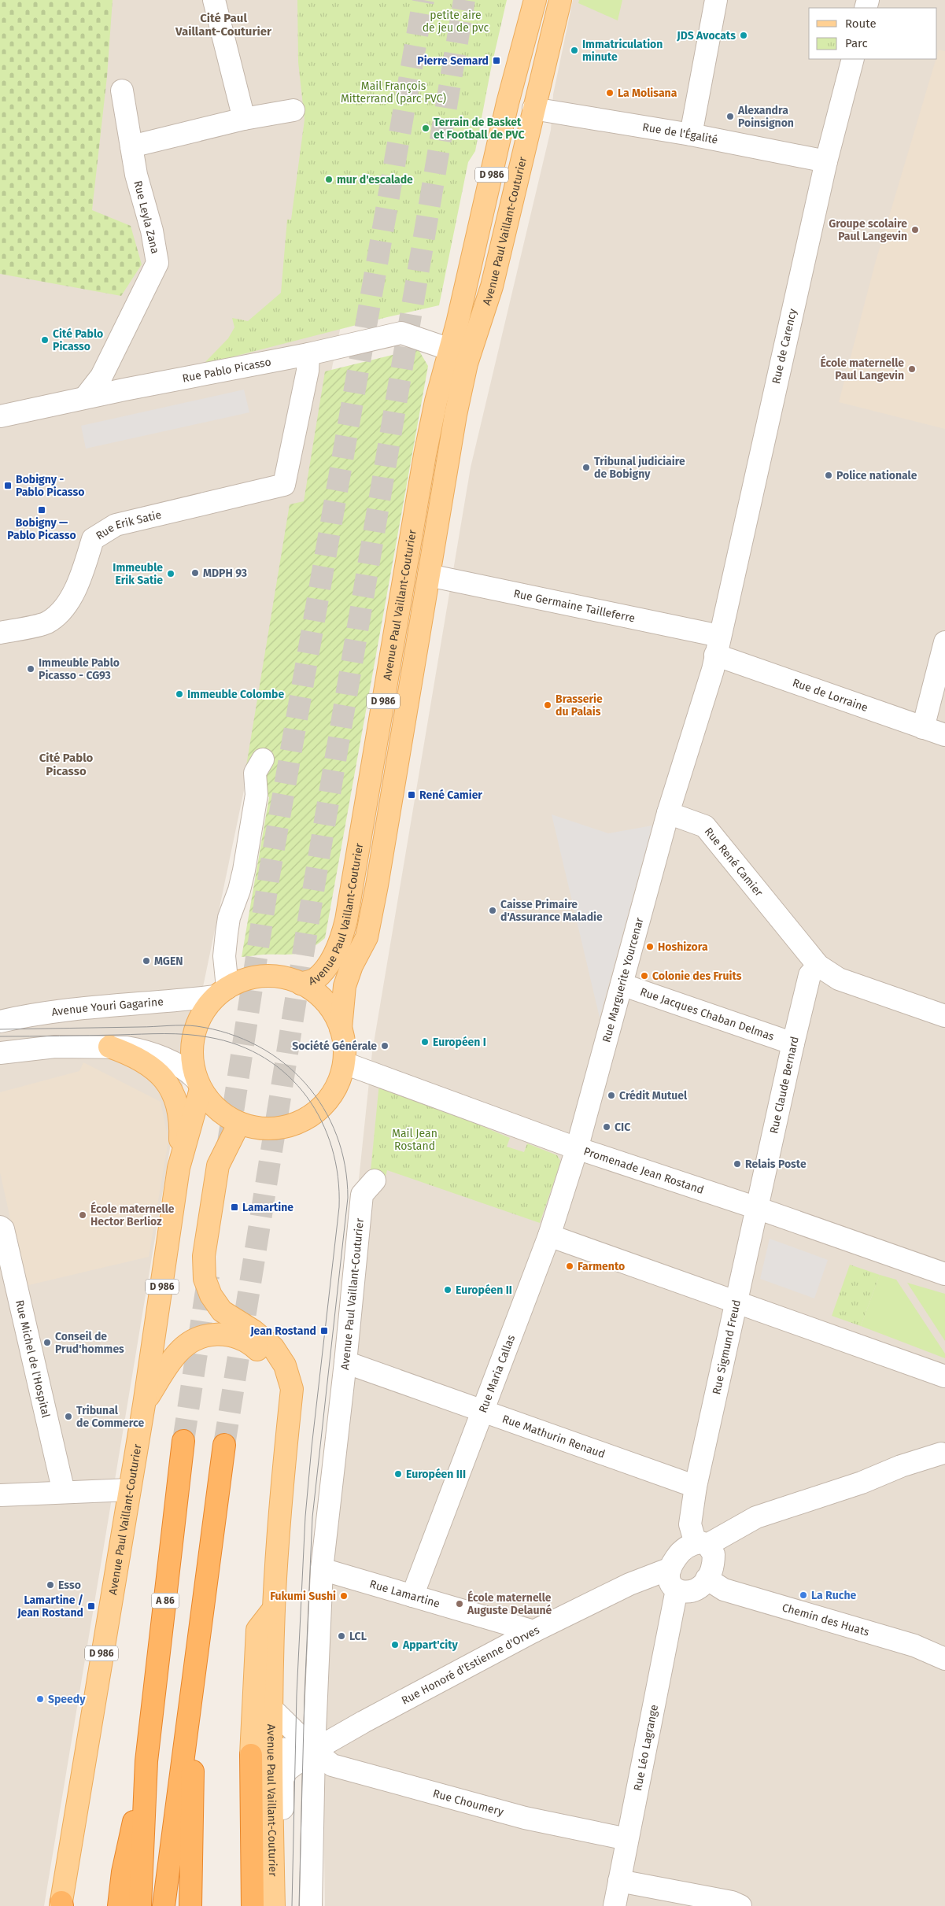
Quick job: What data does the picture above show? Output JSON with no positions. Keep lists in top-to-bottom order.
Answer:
{
  "streets": {
    "highway": ["A 86"],
    "main road": ["D 986", "Avenue Paul Vaillant-Couturier"],
    "street": [
      "Rue de l'Égalité",
      "Rue Leyla Zana",
      "Rue de Carency",
      "Rue Pablo Picasso",
      "Rue Erik Satie",
      "Rue Germaine Tailleferre",
      "Rue de Lorraine",
      "Rue René Camier",
      "Rue Marguerite Yourcenar",
      "Avenue Youri Gagarine",
      "Rue Jacques Chaban Delmas",
      "Rue Claude Bernard",
      "Promenade Jean Rostand",
      "Rue Sigmund Freud",
      "Rue Michel de l'Hospital",
      "Rue Maria Callas",
      "Rue Mathurin Renaud",
      "Rue Lamartine",
      "Chemin des Huats",
      "Rue Honoré d'Estienne d'Orves",
      "Rue Léo Lagrange",
      "Rue Choumery"
    ]
  },
  "crossings": [
    ["Rue de l'Égalité", "Avenue Paul Vaillant-Couturier"],
    ["Rue de l'Égalité", "Rue de Carency"],
    ["Rue Leyla Zana", "Rue Pablo Picasso"],
    ["Avenue Paul Vaillant-Couturier", "Rue Pablo Picasso"],
    ["Avenue Paul Vaillant-Couturier", "Rue Germaine Tailleferre"],
    ["Avenue Paul Vaillant-Couturier", "Avenue Youri Gagarine"],
    ["Avenue Paul Vaillant-Couturier", "Promenade Jean Rostand"],
    ["Avenue Paul Vaillant-Couturier", "Rue Mathurin Renaud"],
    ["Avenue Paul Vaillant-Couturier", "Rue Lamartine"],
    ["Avenue Paul Vaillant-Couturier", "Rue Honoré d'Estienne d'Orves"],
    ["Avenue Paul Vaillant-Couturier", "Rue Choumery"],
    ["Rue de Carency", "Rue Germaine Tailleferre"],
    ["Rue de Carency", "Rue de Lorraine"],
    ["Rue Pablo Picasso", "Rue Erik Satie"],
    ["Rue Germaine Tailleferre", "Rue de Lorraine"],
    ["Rue René Camier", "Rue Marguerite Yourcenar"],
    ["Rue René Camier", "Rue Claude Bernard"],
    ["Rue Marguerite Yourcenar", "Rue Jacques Chaban Delmas"],
    ["Rue Marguerite Yourcenar", "Promenade Jean Rostand"],
    ["Rue Marguerite Yourcenar", "Rue Maria Callas"],
    ["Rue Jacques Chaban Delmas", "Rue Claude Bernard"],
    ["Rue Claude Bernard", "Promenade Jean Rostand"],
    ["Rue Claude Bernard", "Rue Sigmund Freud"],
    ["Promenade Jean Rostand", "Rue Sigmund Freud"],
    ["Promenade Jean Rostand", "Rue Maria Callas"],
    ["Rue Sigmund Freud", "Rue Mathurin Renaud"],
    ["Rue Maria Callas", "Rue Mathurin Renaud"],
    ["Rue Maria Callas", "Rue Lamartine"],
    ["Rue Lamartine", "Rue Honoré d'Estienne d'Orves"],
    ["Rue Honoré d'Estienne d'Orves", "Rue Léo Lagrange"],
    ["Rue Honoré d'Estienne d'Orves", "Rue Choumery"],
    ["Rue Léo Lagrange", "Rue Choumery"]
  ],
  "districts": ["Cité Paul Vaillant-Couturier", "Cité Pablo Picasso"],
  "parks": ["petite aire de jeu de pvc", "Mail François Mitterrand (parc PVC)", "Mail Jean Rostand"],
  "places": {
    "other": [
      "JDS Avocats",
      "Immatriculation minute",
      "La Molisana",
      "Alexandra Poinsignon",
      "Terrain de Basket et Football de PVC",
      "mur d'escalade",
      "Groupe scolaire Paul Langevin",
      "Cité Pablo Picasso",
      "École maternelle Paul Langevin",
      "Tribunal judiciaire de Bobigny",
      "Police nationale",
      "MDPH 93",
      "Immeuble Erik Satie",
      "Immeuble Pablo Picasso - CG93",
      "Immeuble Colombe",
      "Brasserie du Palais",
      "Caisse Primaire d'Assurance Maladie",
      "Hoshizora",
      "MGEN",
      "Colonie des Fruits",
      "Européen I",
      "Société Générale",
      "Crédit Mutuel",
      "CIC",
      "Relais Poste",
      "École maternelle Hector Berlioz",
      "Farmento",
      "Européen II",
      "Conseil de Prud'hommes",
      "Tribunal de Commerce",
      "Européen III",
      "Esso",
      "La Ruche",
      "Fukumi Sushi",
      "École maternelle Auguste Delauné",
      "LCL",
      "Appart'city",
      "Speedy"
    ],
    "transit": [
      "Pierre Semard",
      "Bobigny - Pablo Picasso",
      "Bobigny — Pablo Picasso",
      "René Camier",
      "Lamartine",
      "Jean Rostand",
      "Lamartine / Jean Rostand"
    ]
  },
  "legend": ["Route", "Parc"]
}
